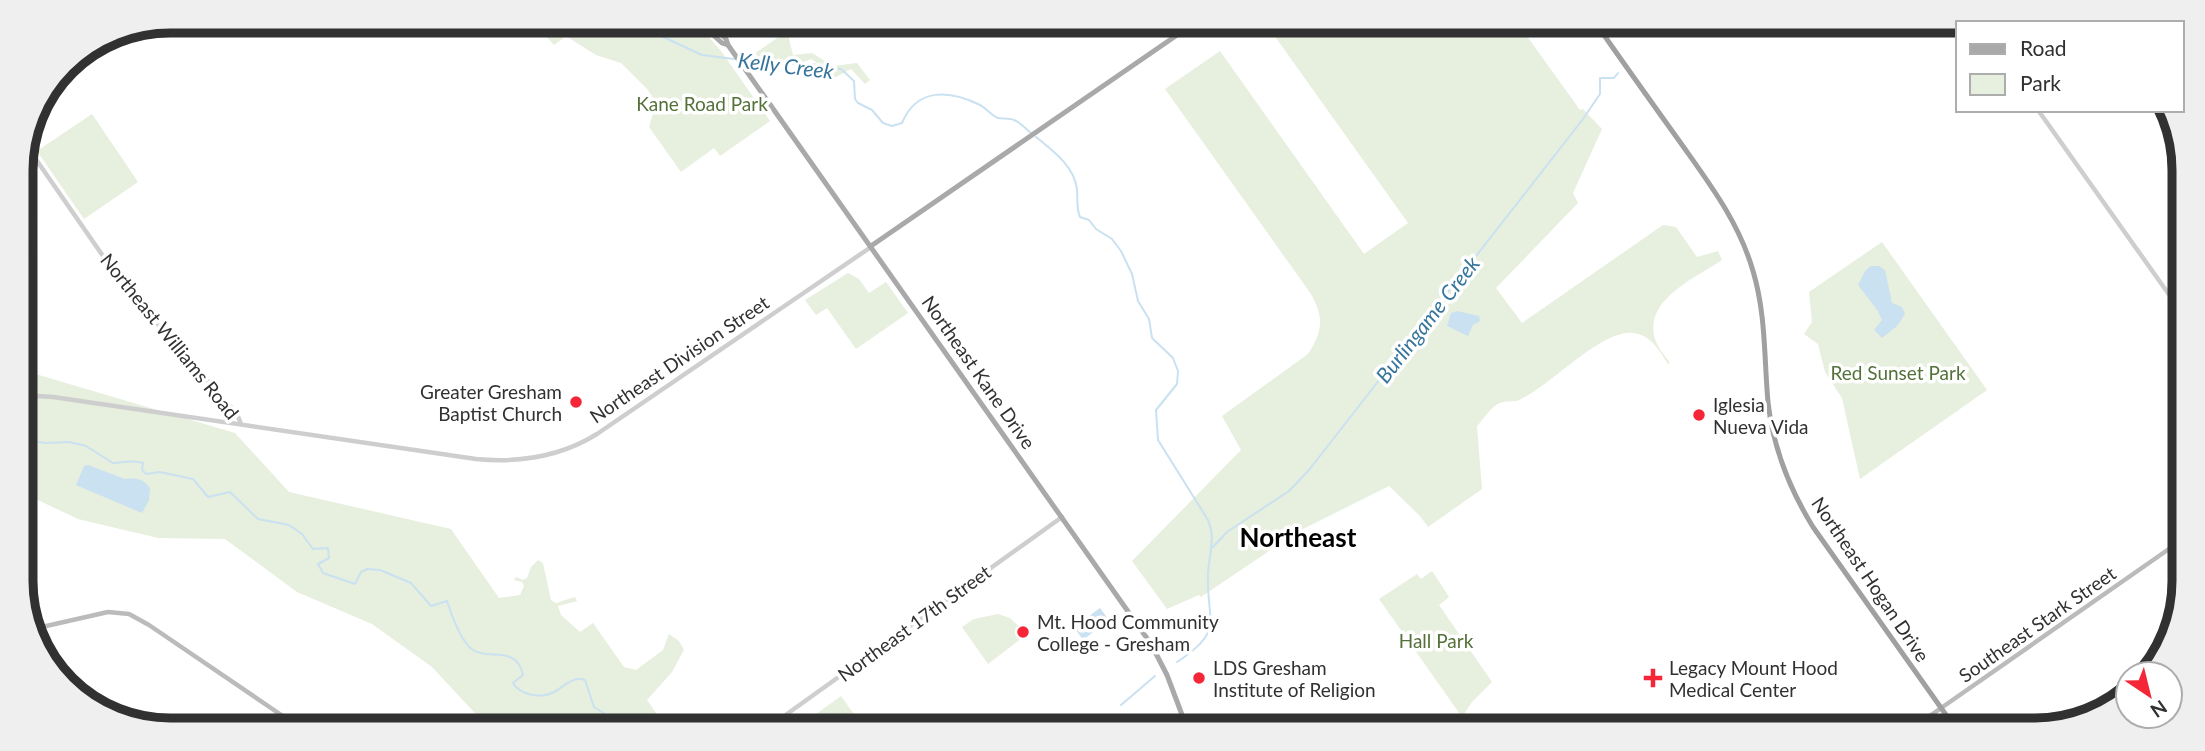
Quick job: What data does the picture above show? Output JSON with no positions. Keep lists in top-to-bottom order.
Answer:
{
  "streets": {
    "highway": ["Northeast Hogan Drive"],
    "main road": ["Northeast Division Street", "Northeast Kane Drive", "Southeast Stark Street"],
    "street": ["Northeast Williams Road", "Northeast 17th Street"]
  },
  "crossings": [
    ["Northeast Williams Road", "Northeast Division Street"],
    ["Northeast Division Street", "Northeast Kane Drive"],
    ["Northeast Kane Drive", "Northeast 17th Street"],
    ["Northeast Hogan Drive", "Southeast Stark Street"]
  ],
  "districts": ["Northeast"],
  "water": ["Kelly Creek", "Burlingame Creek"],
  "parks": ["Kane Road Park", "Red Sunset Park", "Hall Park"],
  "places": {
    "other": [
      "Greater Gresham Baptist Church",
      "Iglesia Nueva Vida",
      "Mt. Hood Community College - Gresham",
      "LDS Gresham Institute of Religion"
    ],
    "health": ["Legacy Mount Hood Medical Center"]
  },
  "legend": ["Road", "Park"],
  "north": "bottom right"
}
